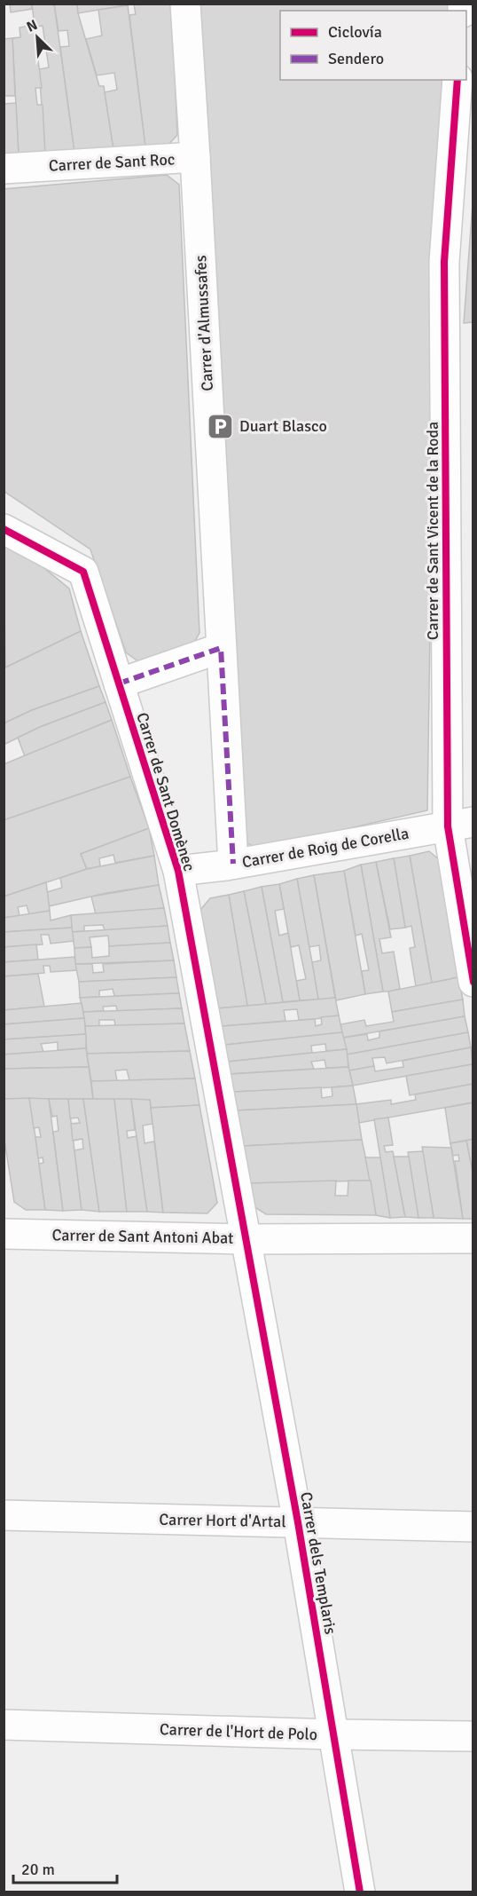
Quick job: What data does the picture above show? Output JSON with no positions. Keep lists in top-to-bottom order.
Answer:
{
  "streets": {
    "street": [
      "Carrer de Sant Roc",
      "Carrer d'Almussafes",
      "Carrer de Sant Vicent de la Roda",
      "Carrer de Sant Domènec",
      "Carrer de Roig de Corella",
      "Carrer de Sant Antoni Abat",
      "Carrer Hort d'Artal",
      "Carrer dels Templaris",
      "Carrer de l'Hort de Polo"
    ]
  },
  "crossings": [
    ["Carrer de Sant Roc", "Carrer d'Almussafes"],
    ["Carrer d'Almussafes", "Carrer de Roig de Corella"],
    ["Carrer de Sant Vicent de la Roda", "Carrer de Roig de Corella"],
    ["Carrer de Sant Domènec", "Carrer de Roig de Corella"],
    ["Carrer de Sant Domènec", "Carrer de Sant Antoni Abat"],
    ["Carrer de Sant Domènec", "Carrer dels Templaris"],
    ["Carrer de Sant Antoni Abat", "Carrer dels Templaris"],
    ["Carrer Hort d'Artal", "Carrer dels Templaris"],
    ["Carrer dels Templaris", "Carrer de l'Hort de Polo"]
  ],
  "places": {
    "parking": ["Duart Blasco"]
  },
  "legend": ["Ciclovía", "Sendero"],
  "scale_bar": "20 m",
  "north": "top left"
}
